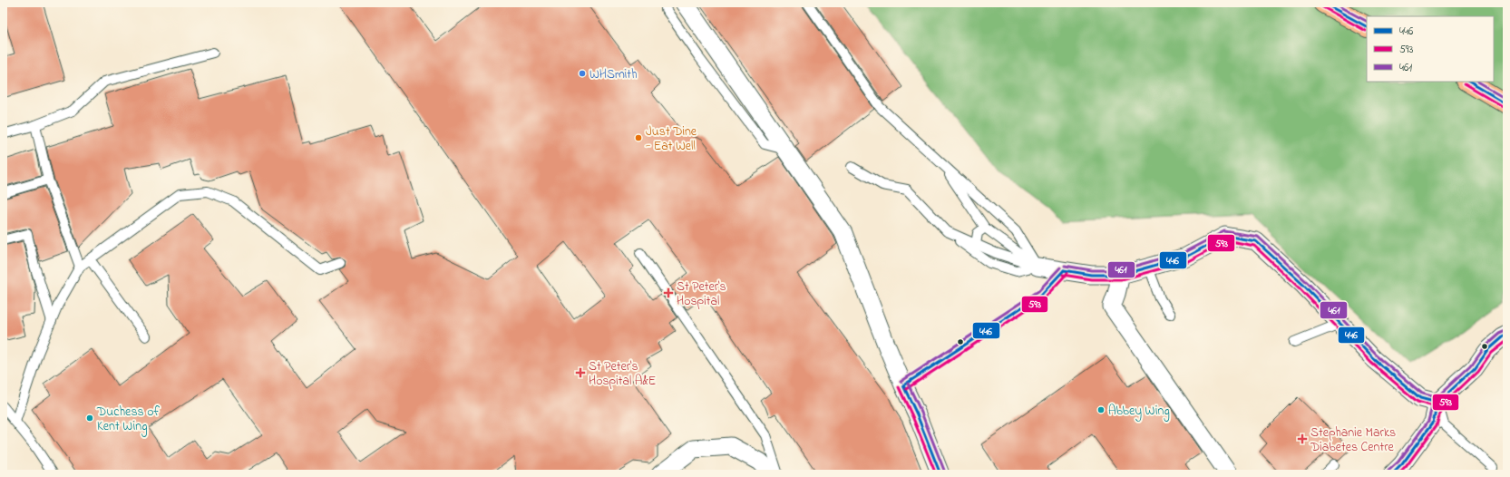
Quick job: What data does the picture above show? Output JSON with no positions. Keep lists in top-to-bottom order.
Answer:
{
  "places": {
    "other": [
      "WHSmith",
      "Just Dine - Eat Well",
      "Abbey Wing",
      "Duchess of Kent Wing"
    ],
    "health": ["St Peter's Hospital", "St Peter's Hospital A&E", "Stephanie Marks Diabetes Centre"]
  },
  "lines": ["transit line 446", "transit line 461", "transit line 593"],
  "legend": ["446", "593", "461"]
}
